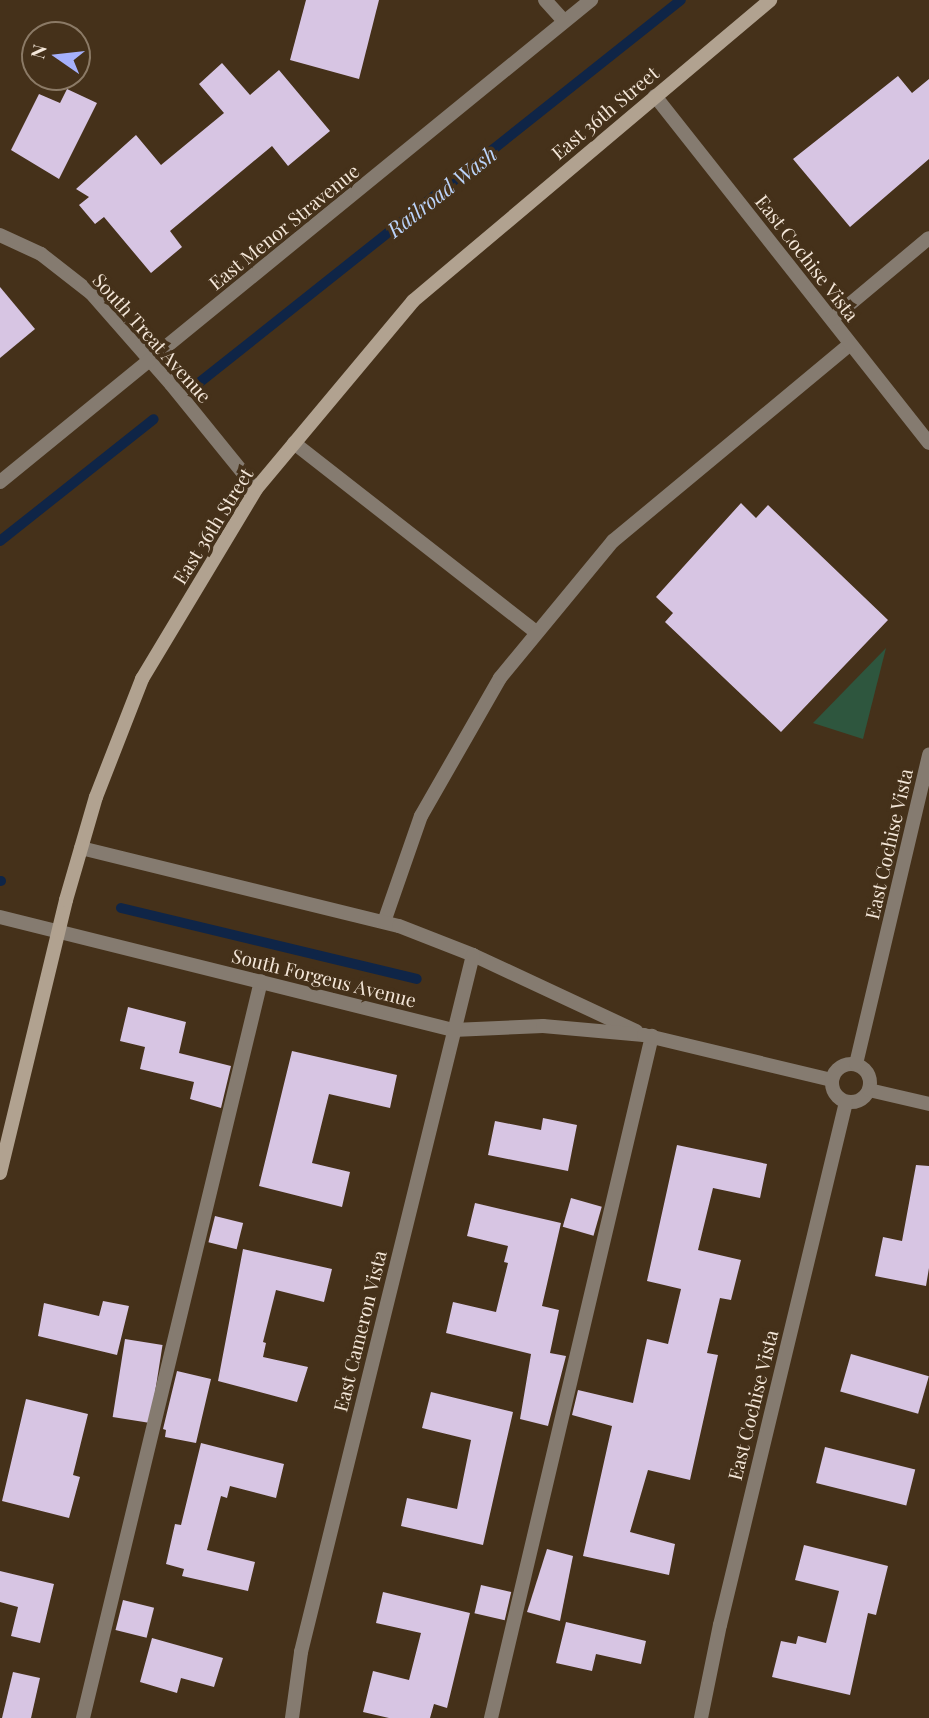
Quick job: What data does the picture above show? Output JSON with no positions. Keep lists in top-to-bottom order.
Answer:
{
  "streets": {
    "main road": ["East 36th Street"],
    "street": [
      "East Menor Stravenue",
      "East Cochise Vista",
      "South Treat Avenue",
      "South Forgeus Avenue",
      "East Cameron Vista"
    ]
  },
  "crossings": [
    ["East 36th Street", "East Cochise Vista"],
    ["East 36th Street", "South Treat Avenue"],
    ["East 36th Street", "South Forgeus Avenue"],
    ["East Menor Stravenue", "South Treat Avenue"],
    ["East Cochise Vista", "South Forgeus Avenue"],
    ["South Forgeus Avenue", "East Cameron Vista"]
  ],
  "water": ["Railroad Wash"],
  "north": "left"
}
